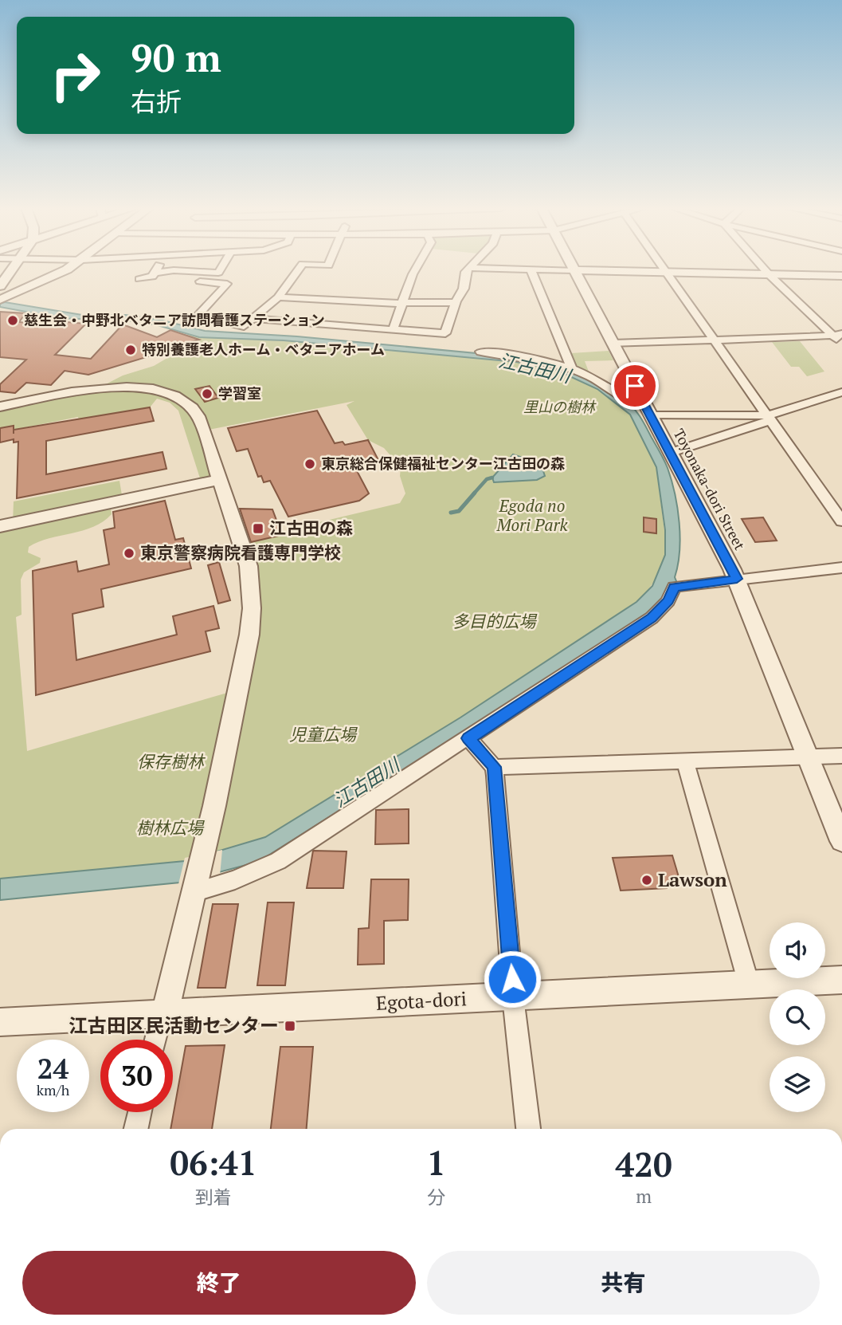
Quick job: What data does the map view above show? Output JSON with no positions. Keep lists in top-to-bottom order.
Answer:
{
  "streets": {
    "street": ["Toyonaka-dori Street", "Egota-dori"]
  },
  "water": ["江古田川"],
  "parks": [
    "里山の樹林",
    "Egoda no Mori Park",
    "多目的広場",
    "児童広場",
    "保存樹林",
    "樹林広場"
  ],
  "places": {
    "other": [
      "慈生会・中野北ベタニア訪問看護ステーション",
      "特別養護老人ホーム・ベタニアホーム",
      "学習室",
      "東京総合保健福祉センター江古田の森",
      "東京警察病院看護専門学校",
      "Lawson"
    ],
    "transit": ["江古田の森", "江古田区民活動センター"]
  },
  "page": {
    "turn": ["90 m", "右折"],
    "speed": "24 km/h",
    "limit": "30",
    "eta": [
      "06:41",
      "到着",
      "1",
      "分",
      "420",
      "m"
    ],
    "buttons": ["終了", "共有"]
  }
}
